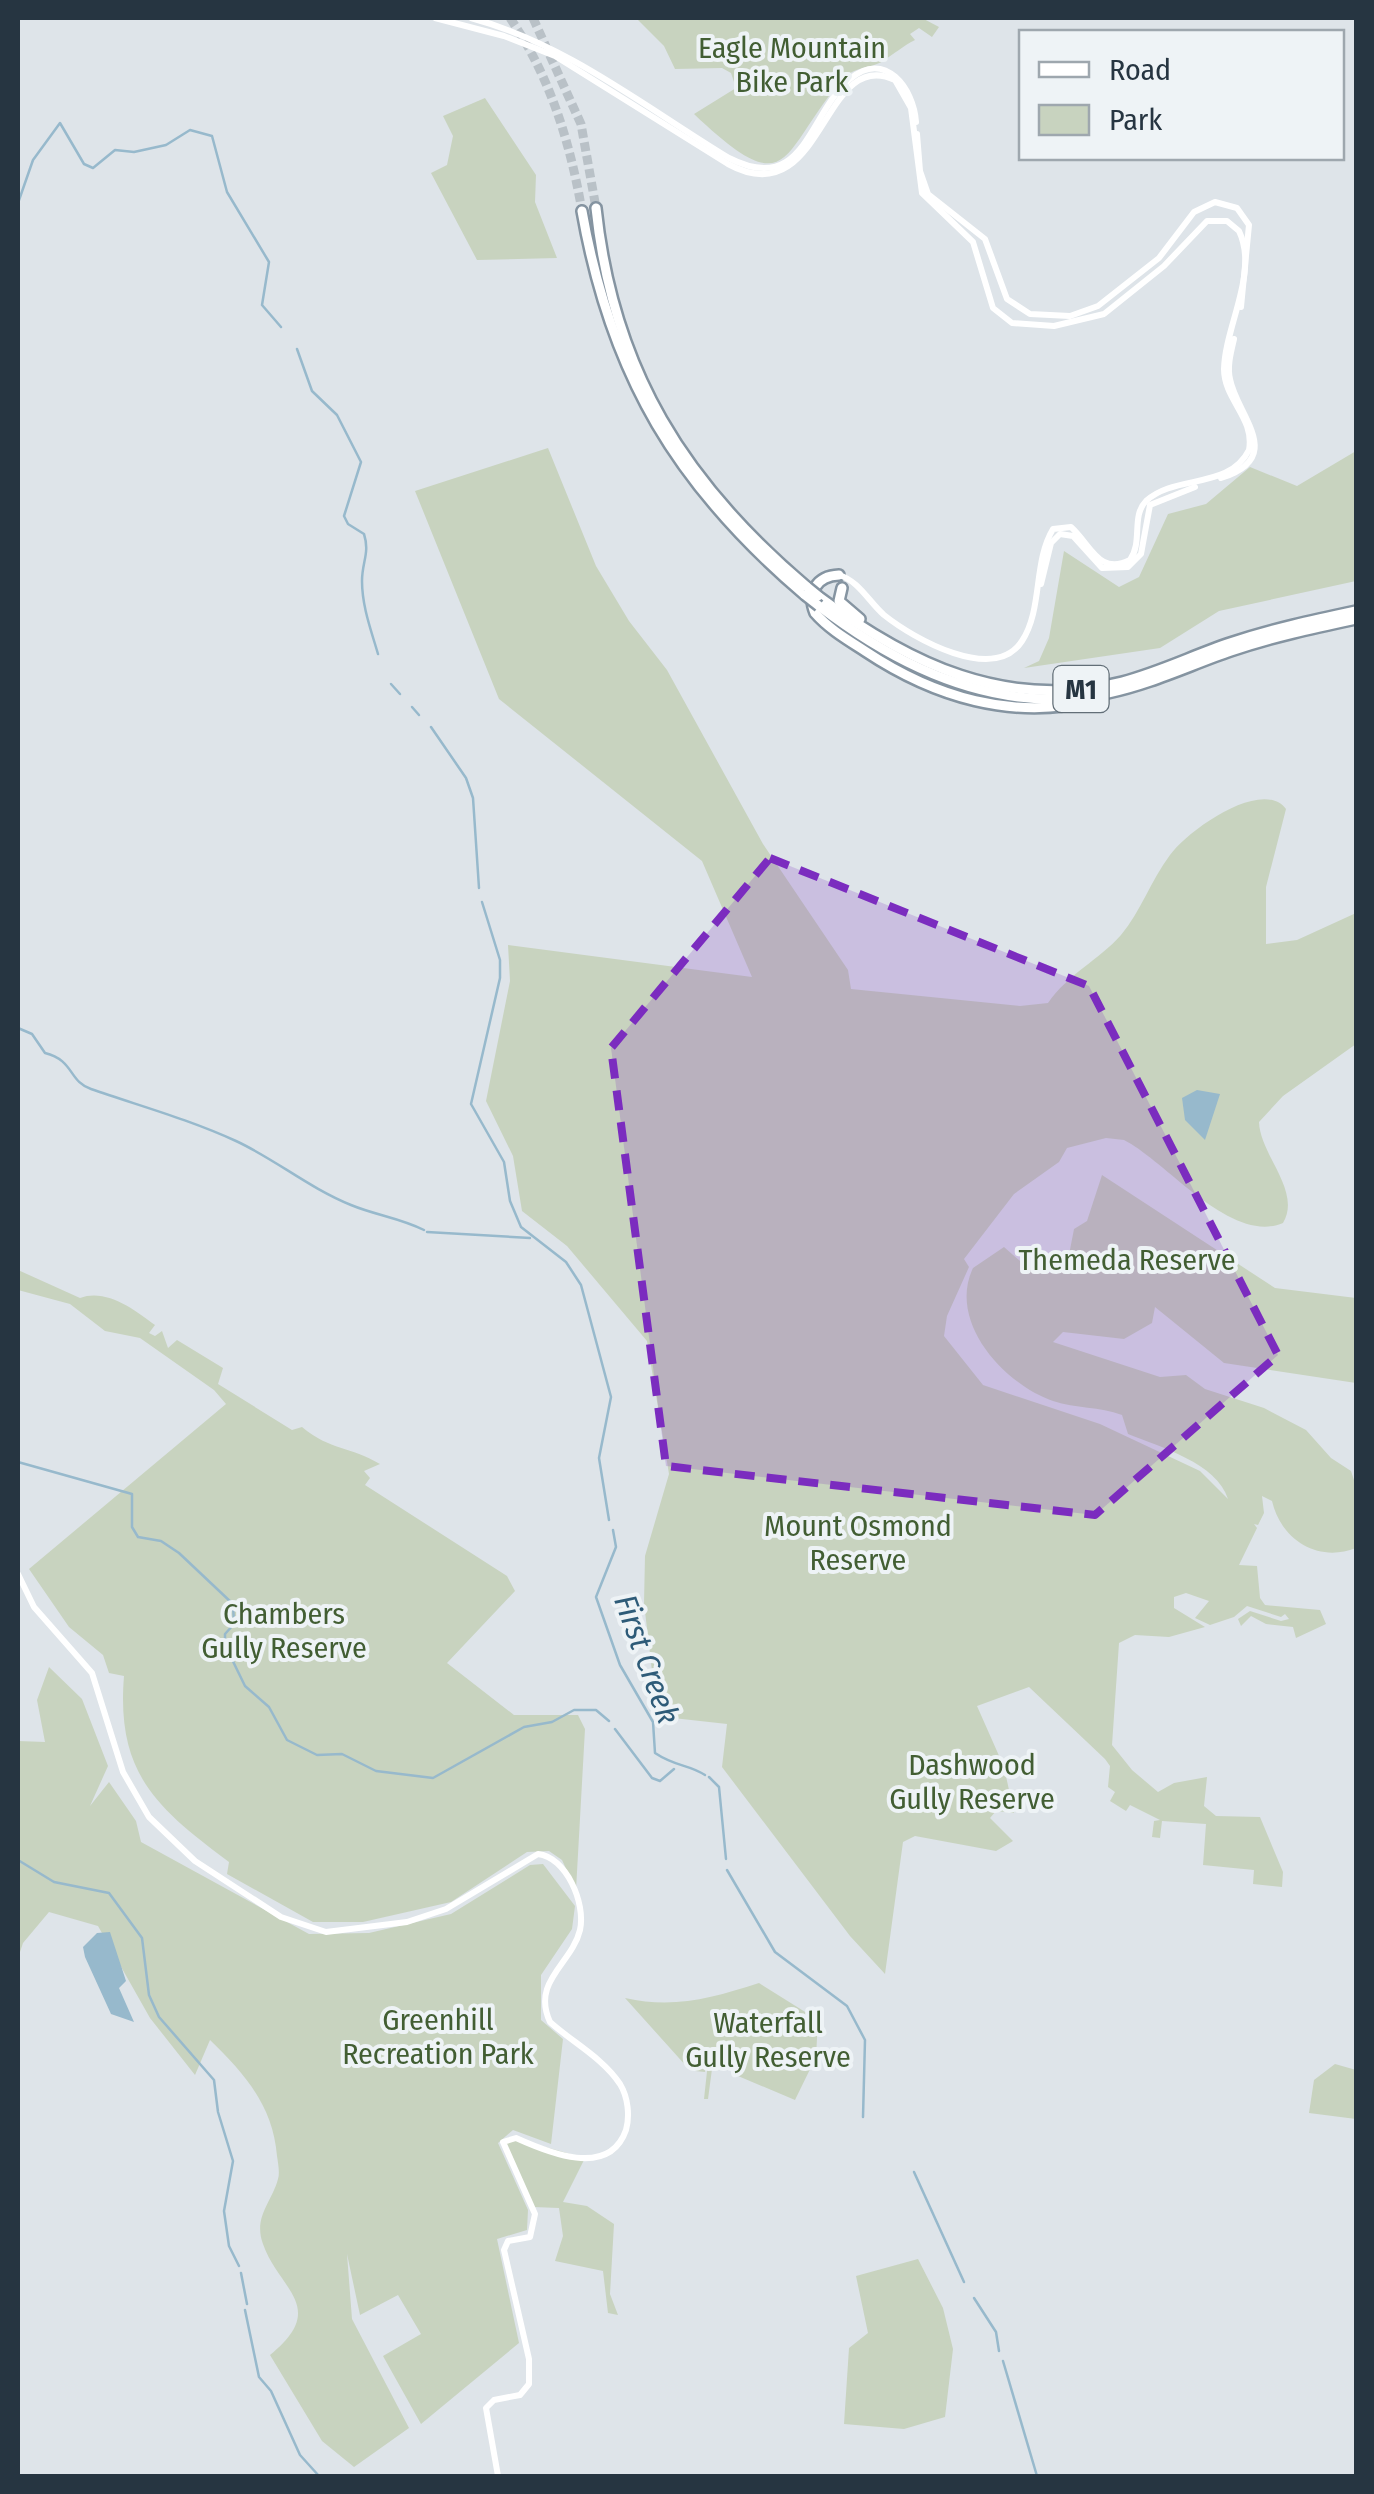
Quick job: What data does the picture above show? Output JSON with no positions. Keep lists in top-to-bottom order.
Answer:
{
  "streets": {
    "highway": ["M1"]
  },
  "water": ["First Creek"],
  "parks": [
    "Eagle Mountain Bike Park",
    "Themeda Reserve",
    "Mount Osmond Reserve",
    "Chambers Gully Reserve",
    "Dashwood Gully Reserve",
    "Greenhill Recreation Park",
    "Waterfall Gully Reserve"
  ],
  "legend": ["Road", "Park"]
}
